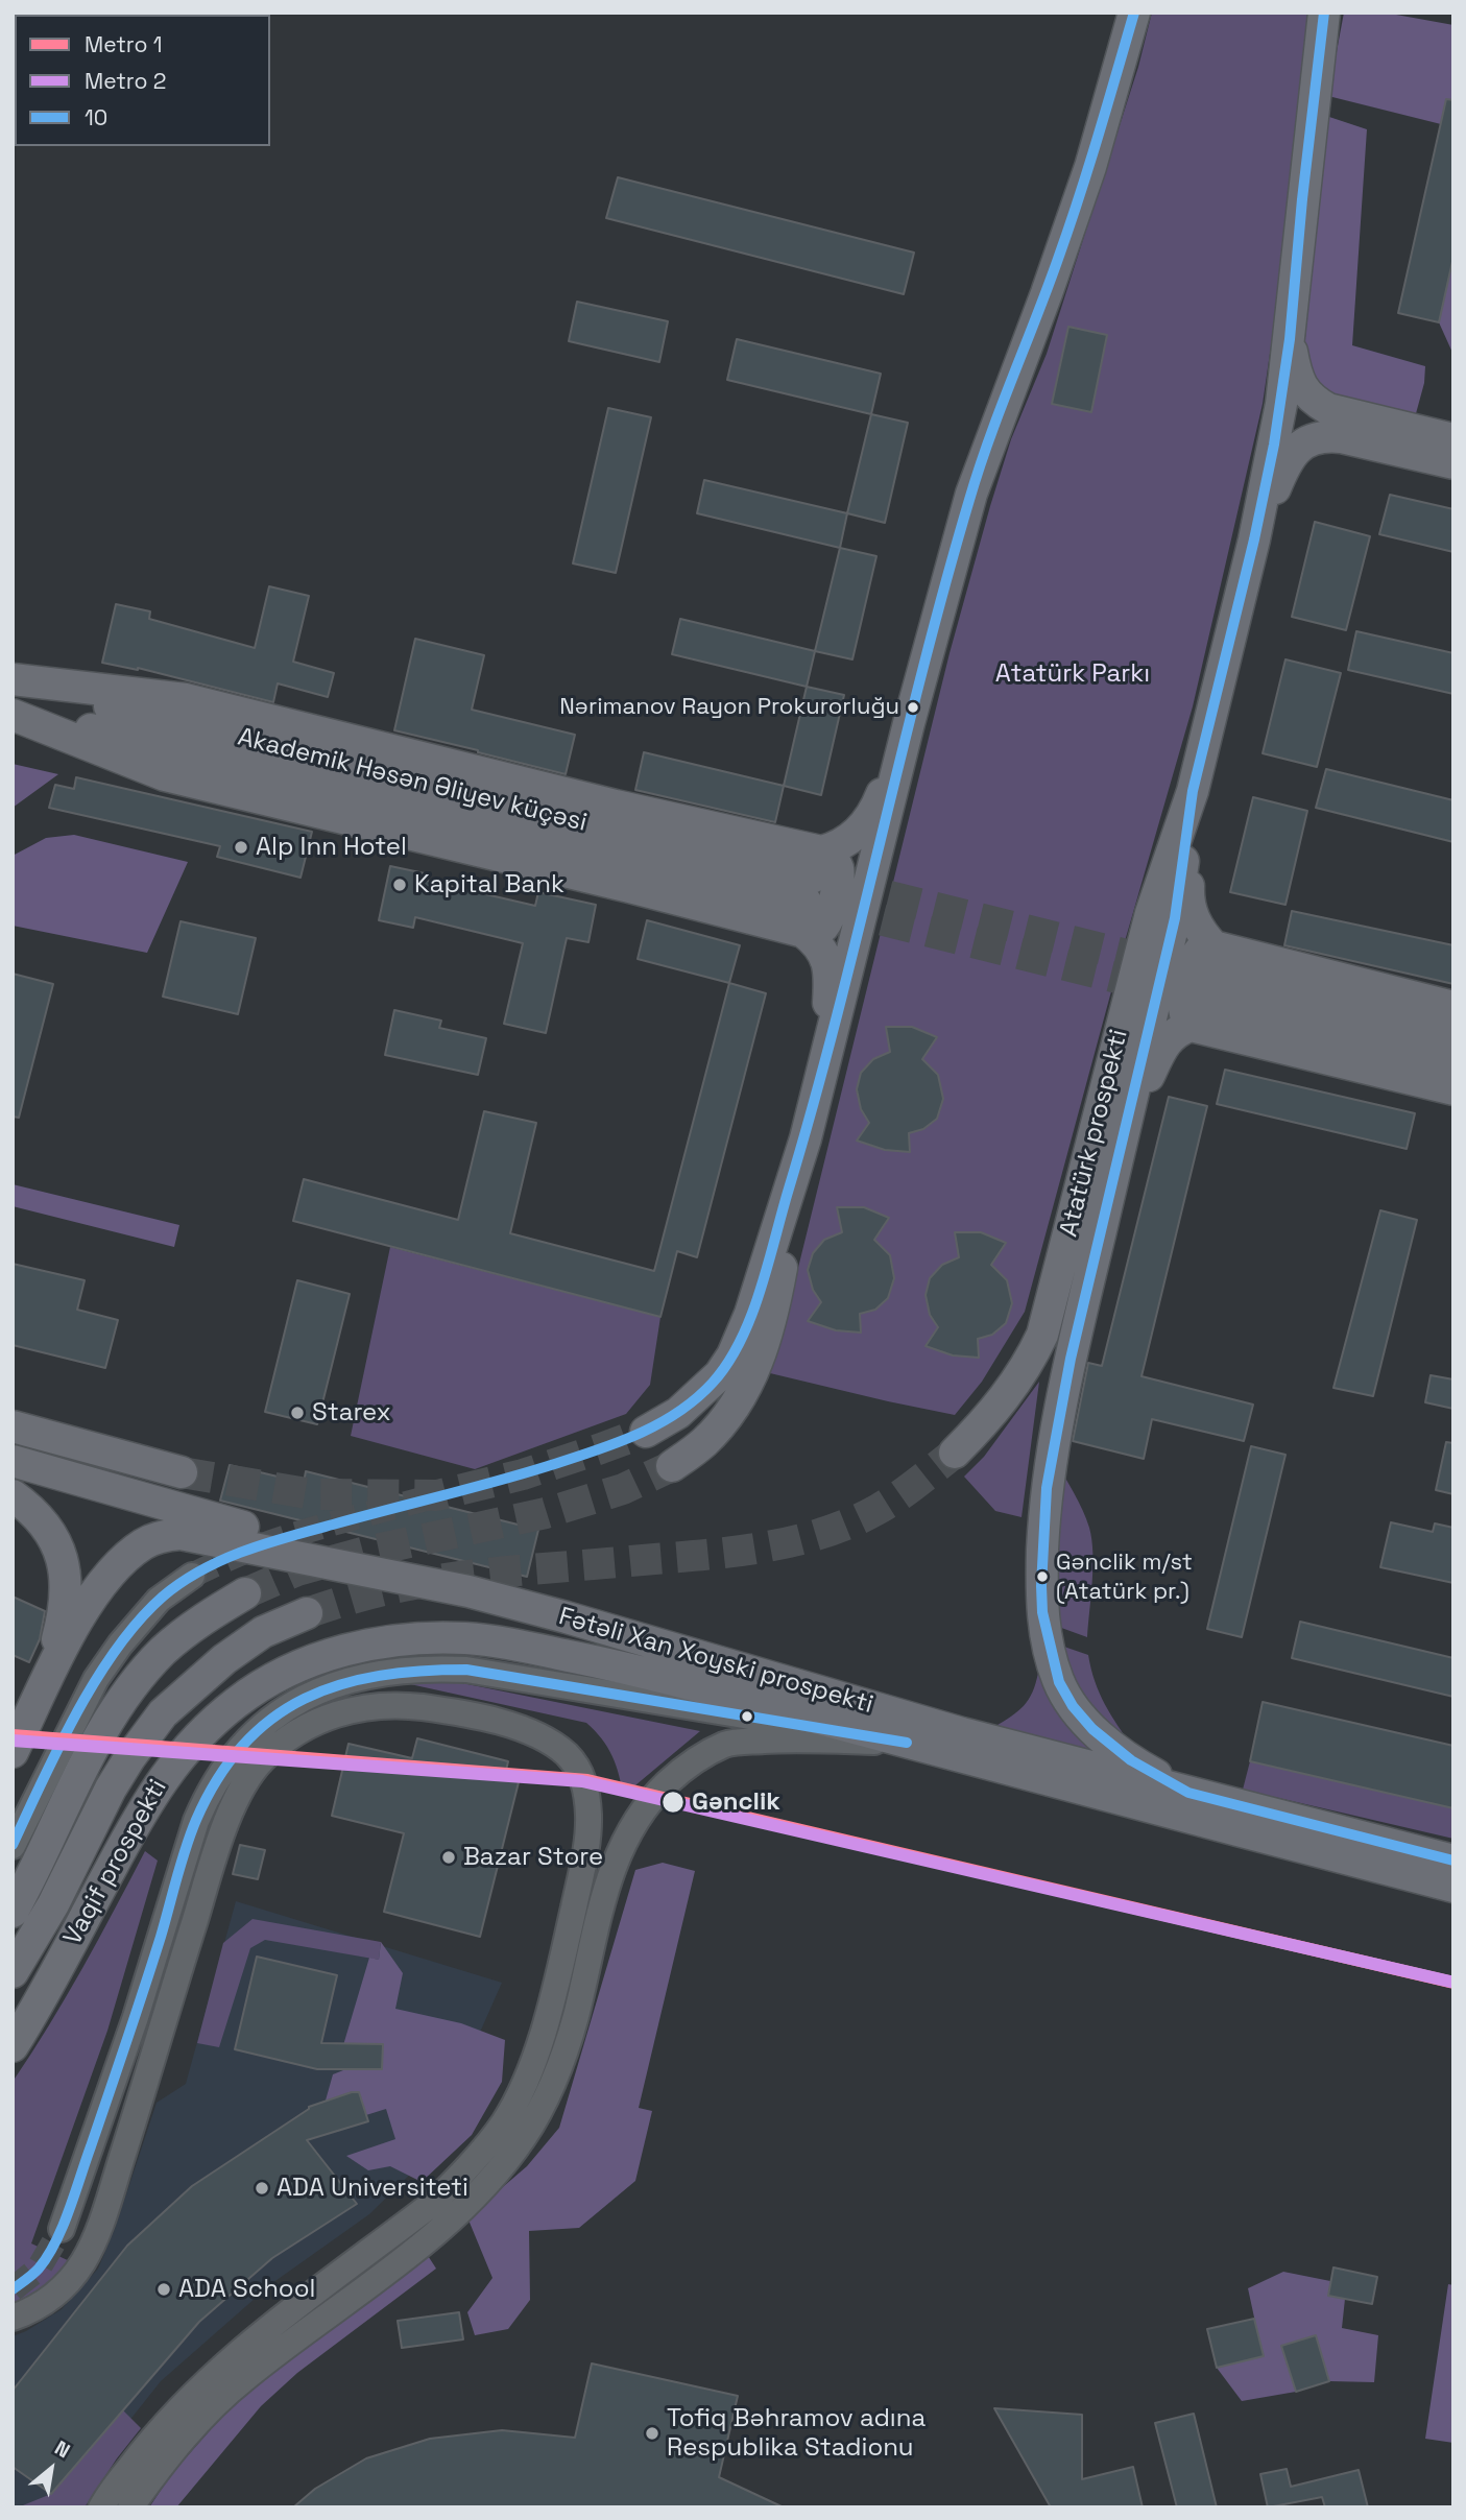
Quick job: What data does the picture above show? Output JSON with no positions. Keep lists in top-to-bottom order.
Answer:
{
  "streets": {
    "main road": [
      "Akademik Həsən Əliyev küçəsi",
      "Atatürk prospekti",
      "Fətəli Xan Xoyski prospekti",
      "Vaqif prospekti"
    ]
  },
  "crossings": [
    ["Atatürk prospekti", "Fətəli Xan Xoyski prospekti"],
    ["Fətəli Xan Xoyski prospekti", "Vaqif prospekti"]
  ],
  "parks": ["Atatürk Parkı"],
  "places": [
    "Nərimanov Rayon Prokurorluğu",
    "Alp Inn Hotel",
    "Kapital Bank",
    "Starex",
    "Gənclik m/st (Atatürk pr.)",
    "Gənclik",
    "Bazar Store",
    "ADA Universiteti",
    "ADA School",
    "Tofiq Bəhramov adına Respublika Stadionu"
  ],
  "lines": ["transit line 10", "metro line 1", "metro line 2"],
  "legend": ["Metro 1", "Metro 2", "10"],
  "north": "top right"
}
